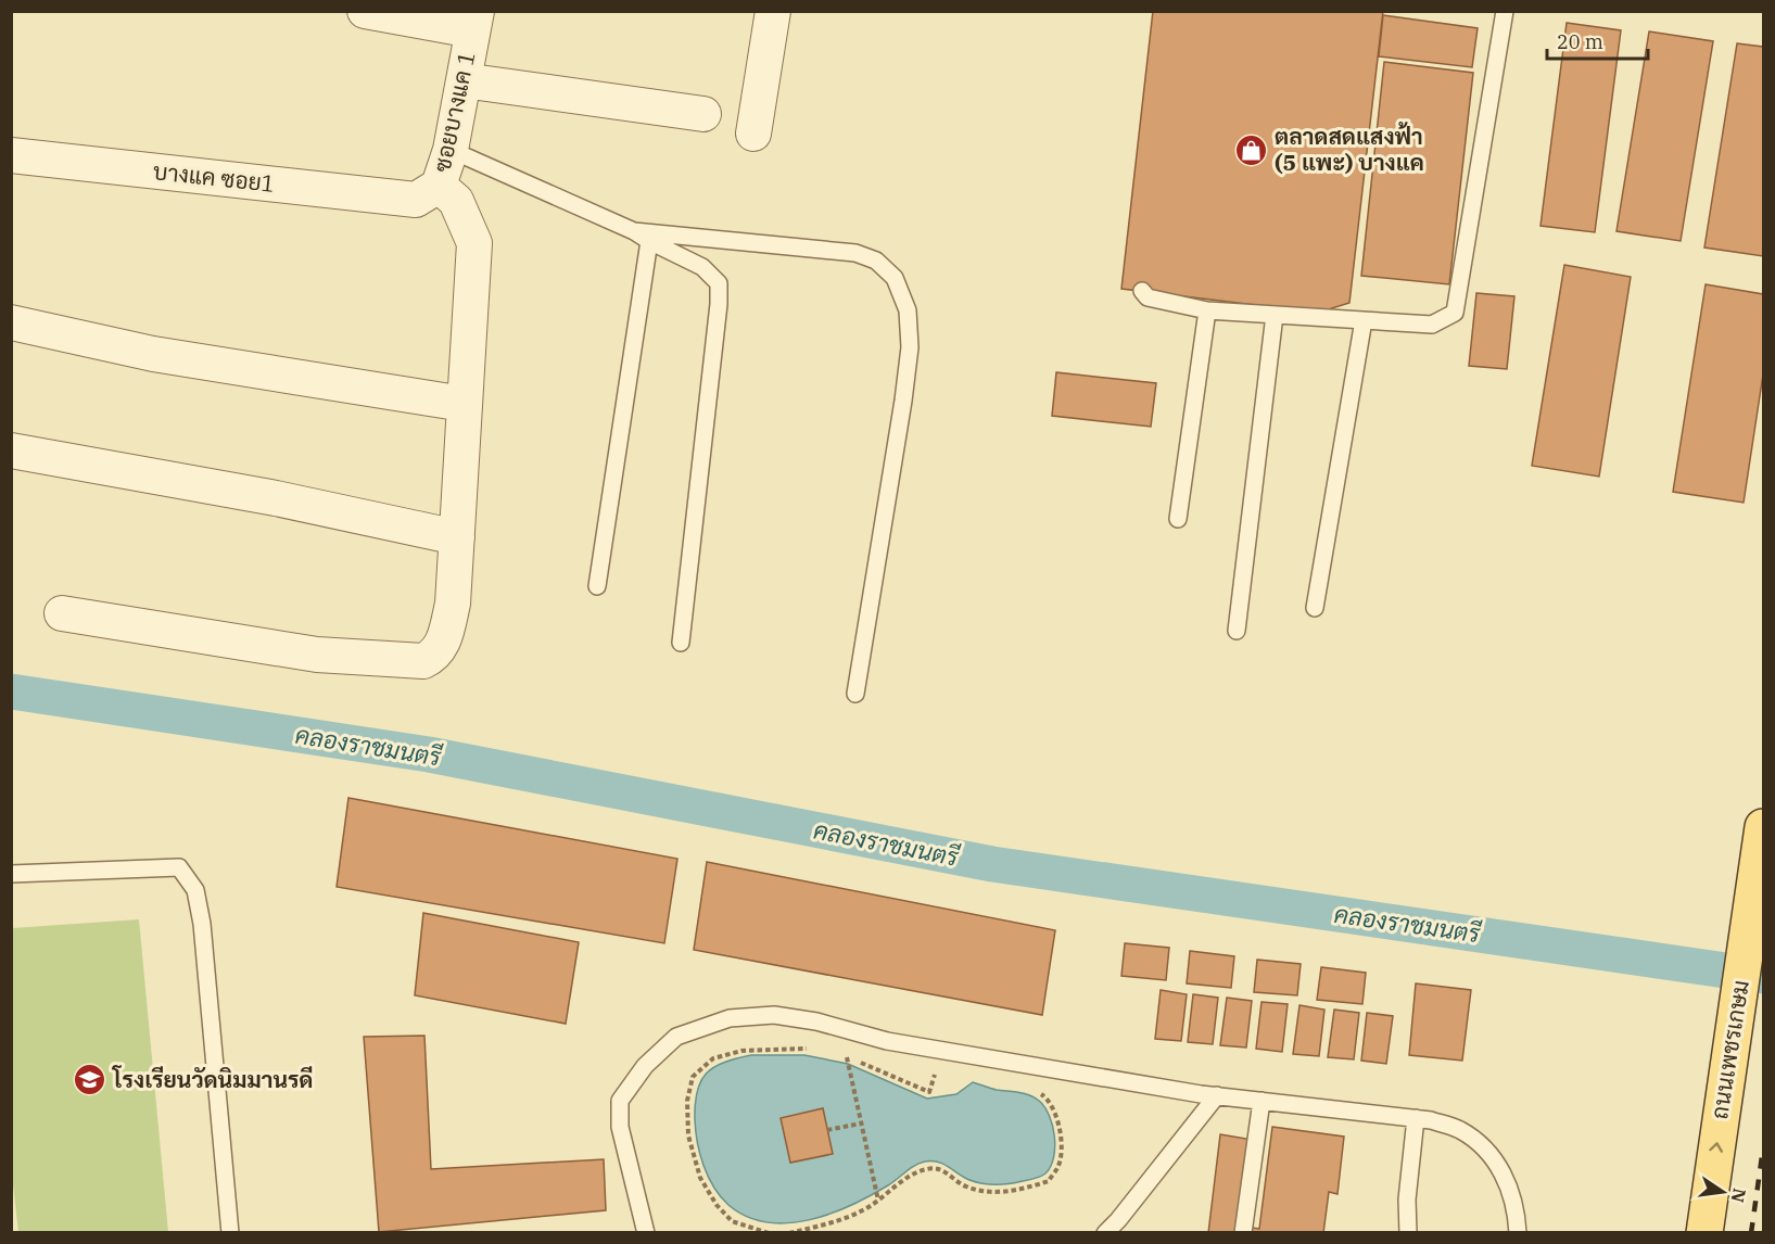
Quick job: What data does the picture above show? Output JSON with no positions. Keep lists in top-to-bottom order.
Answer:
{
  "streets": {
    "main road": ["ถนนเพชรเกษม"],
    "street": ["ซอยบางแค 1", "บางแค ซอย1"]
  },
  "crossings": [
    ["ซอยบางแค 1", "บางแค ซอย1"]
  ],
  "one_way": ["ถนนเพชรเกษม"],
  "water": ["คลองราชมนตรี"],
  "places": {
    "shop": ["ตลาดสดแสงฟ้า (5 แพะ) บางแค"],
    "school or university": ["โรงเรียนวัดนิมมานรดี"]
  },
  "scale_bar": "20 m",
  "north": "right"
}
